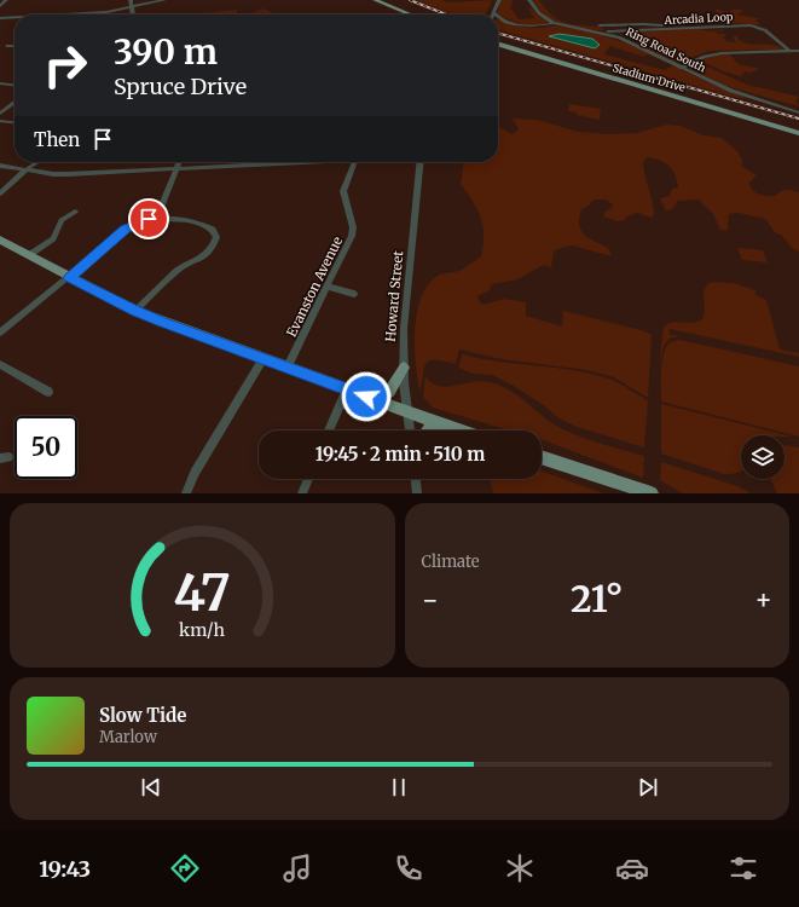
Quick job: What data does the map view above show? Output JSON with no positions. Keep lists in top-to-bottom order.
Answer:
{
  "streets": {
    "main road": ["Stadium Drive"],
    "street": [
      "Arcadia Loop",
      "Ring Road South",
      "Evanston Avenue",
      "Howard Street"
    ]
  },
  "crossings": [
    ["Arcadia Loop", "Ring Road South"]
  ],
  "page": {
    "turn": ["390 m", "Spruce Drive"],
    "then": "Then",
    "limit": "50",
    "trip": "19:45 · 2 min · 510 m",
    "tile": "Climate",
    "heat": ["−", "21°", "+"],
    "song": ["Slow Tide", "Marlow"],
    "tabs": "19:43",
    "gauge": ["47", "km/h"]
  }
}
